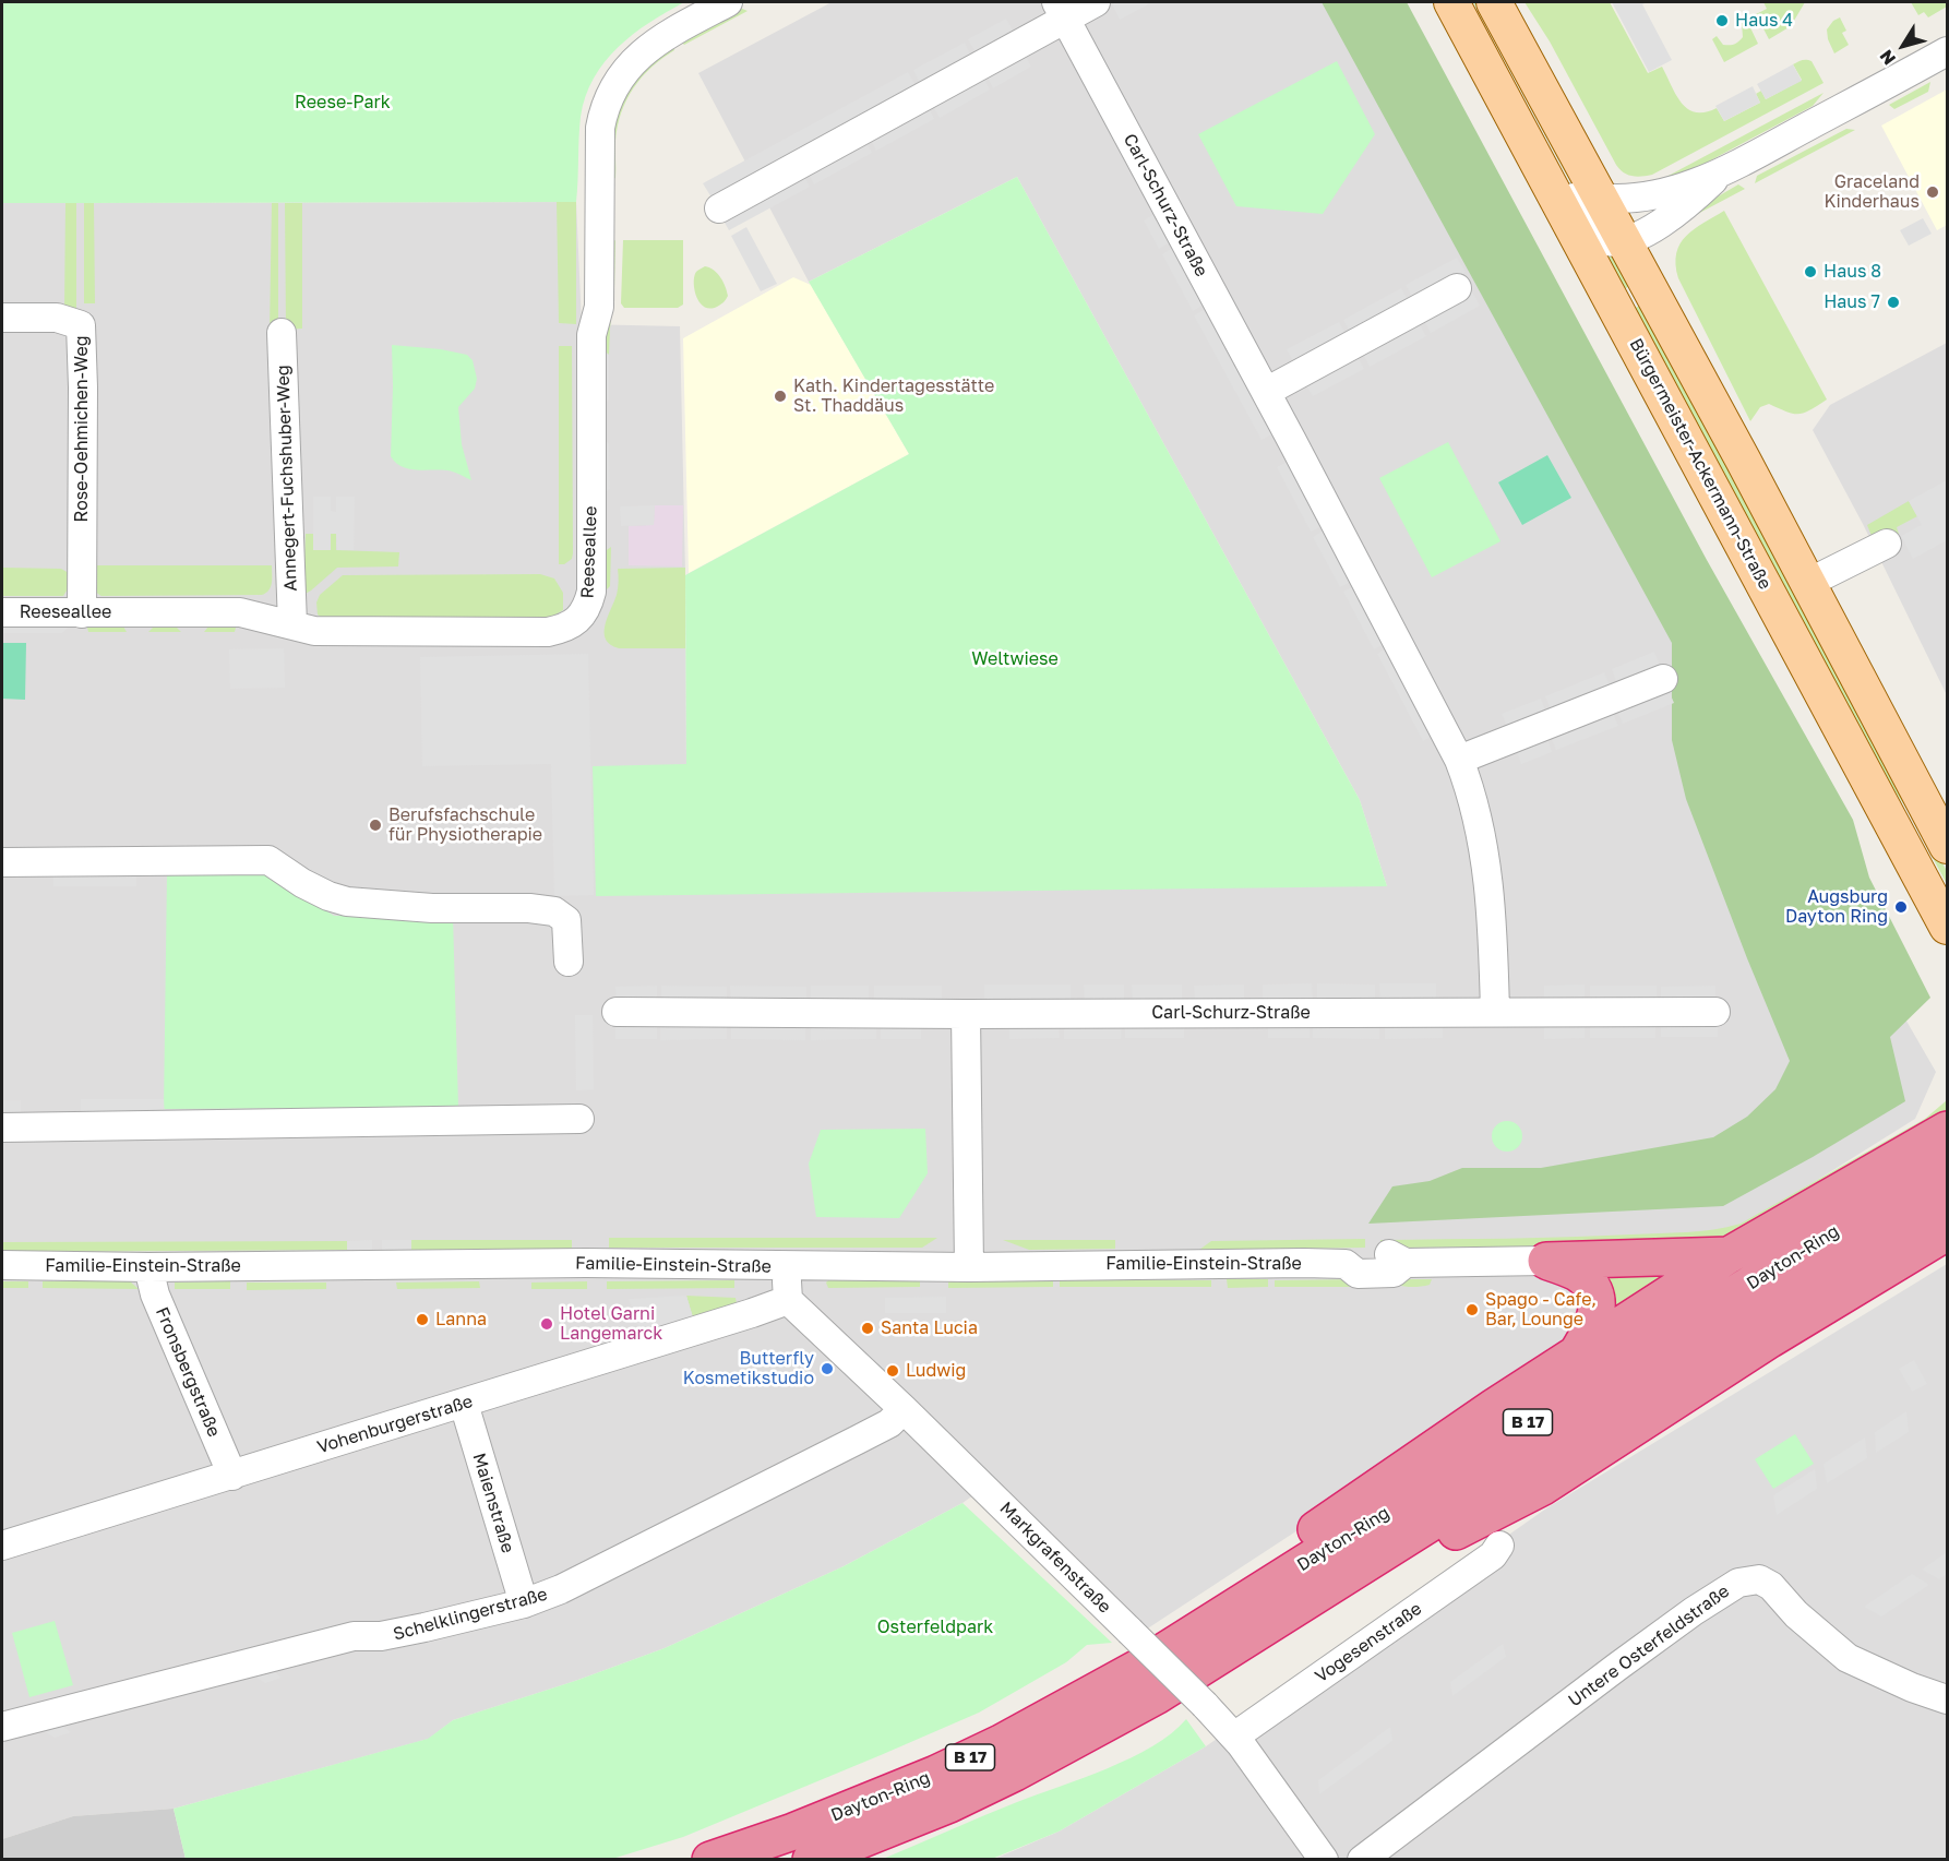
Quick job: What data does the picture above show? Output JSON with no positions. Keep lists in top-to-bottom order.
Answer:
{
  "streets": {
    "highway": ["Dayton-Ring", "B 17"],
    "main road": ["Bürgermeister-Ackermann-Straße"],
    "street": [
      "Carl-Schurz-Straße",
      "Rose-Oehmichen-Weg",
      "Annegert-Fuchshuber-Weg",
      "Reeseallee",
      "Familie-Einstein-Straße",
      "Fronsbergstraße",
      "Vohenburgerstraße",
      "Maienstraße",
      "Markgrafenstraße",
      "Schelklingerstraße",
      "Vogesenstraße",
      "Untere Osterfeldstraße"
    ]
  },
  "crossings": [
    ["Rose-Oehmichen-Weg", "Reeseallee"],
    ["Annegert-Fuchshuber-Weg", "Reeseallee"],
    ["Familie-Einstein-Straße", "Fronsbergstraße"],
    ["Fronsbergstraße", "Vohenburgerstraße"],
    ["Vohenburgerstraße", "Maienstraße"],
    ["Vohenburgerstraße", "Markgrafenstraße"],
    ["Maienstraße", "Schelklingerstraße"],
    ["Markgrafenstraße", "Schelklingerstraße"],
    ["Markgrafenstraße", "Vogesenstraße"]
  ],
  "parks": ["Reese-Park", "Weltwiese", "Osterfeldpark"],
  "places": [
    "Haus 4",
    "Graceland Kinderhaus",
    "Haus 8",
    "Haus 7",
    "Kath. Kindertagesstätte St. Thaddäus",
    "Berufsfachschule für Physiotherapie",
    "Augsburg Dayton Ring",
    "Spago - Cafe, Bar, Lounge",
    "Lanna",
    "Hotel Garni Langemarck",
    "Santa Lucia",
    "Butterfly Kosmetikstudio",
    "Ludwig"
  ],
  "north": "bottom left"
}
